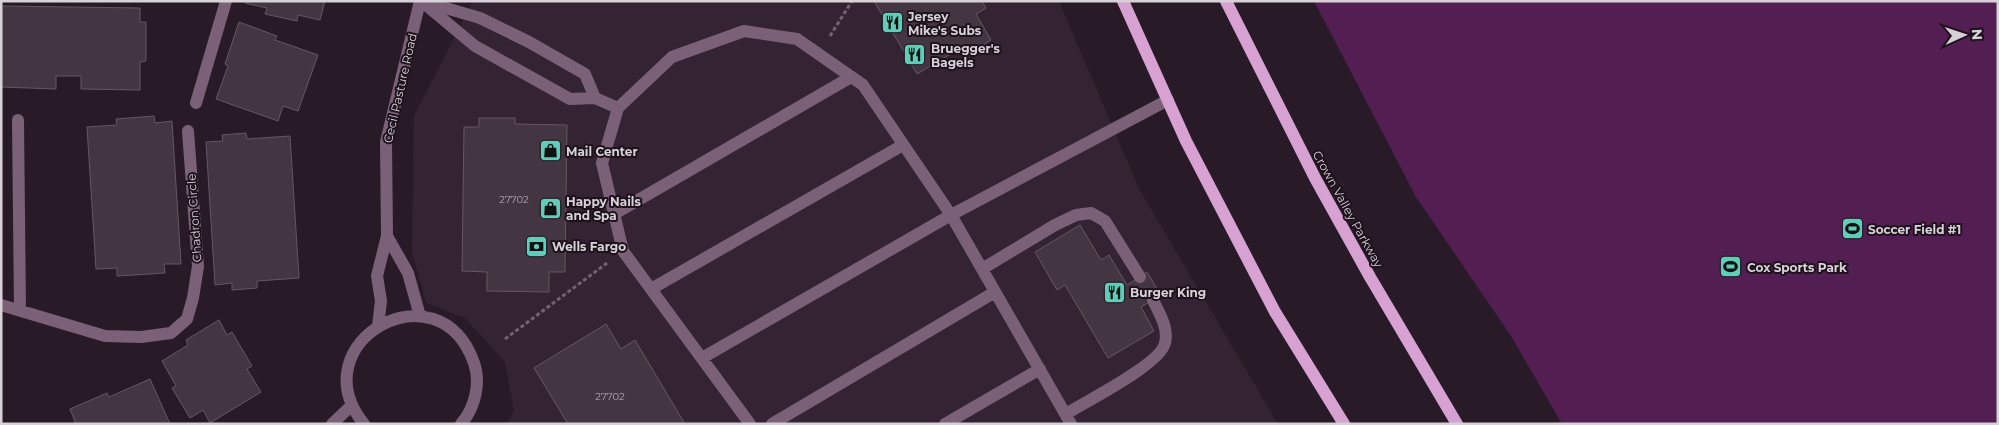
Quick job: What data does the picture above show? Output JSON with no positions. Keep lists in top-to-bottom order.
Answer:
{
  "streets": {
    "main road": ["Crown Valley Parkway"],
    "street": ["Cecil Pasture Road", "Chadron Circle"]
  },
  "places": {
    "restaurant": ["Jersey Mike's Subs", "Bruegger's Bagels", "Burger King"],
    "shop": ["Mail Center", "Happy Nails and Spa"],
    "sports": ["Soccer Field #1", "Cox Sports Park"],
    "bank": ["Wells Fargo"]
  },
  "house_numbers": ["27702", "27702"],
  "north": "right"
}
